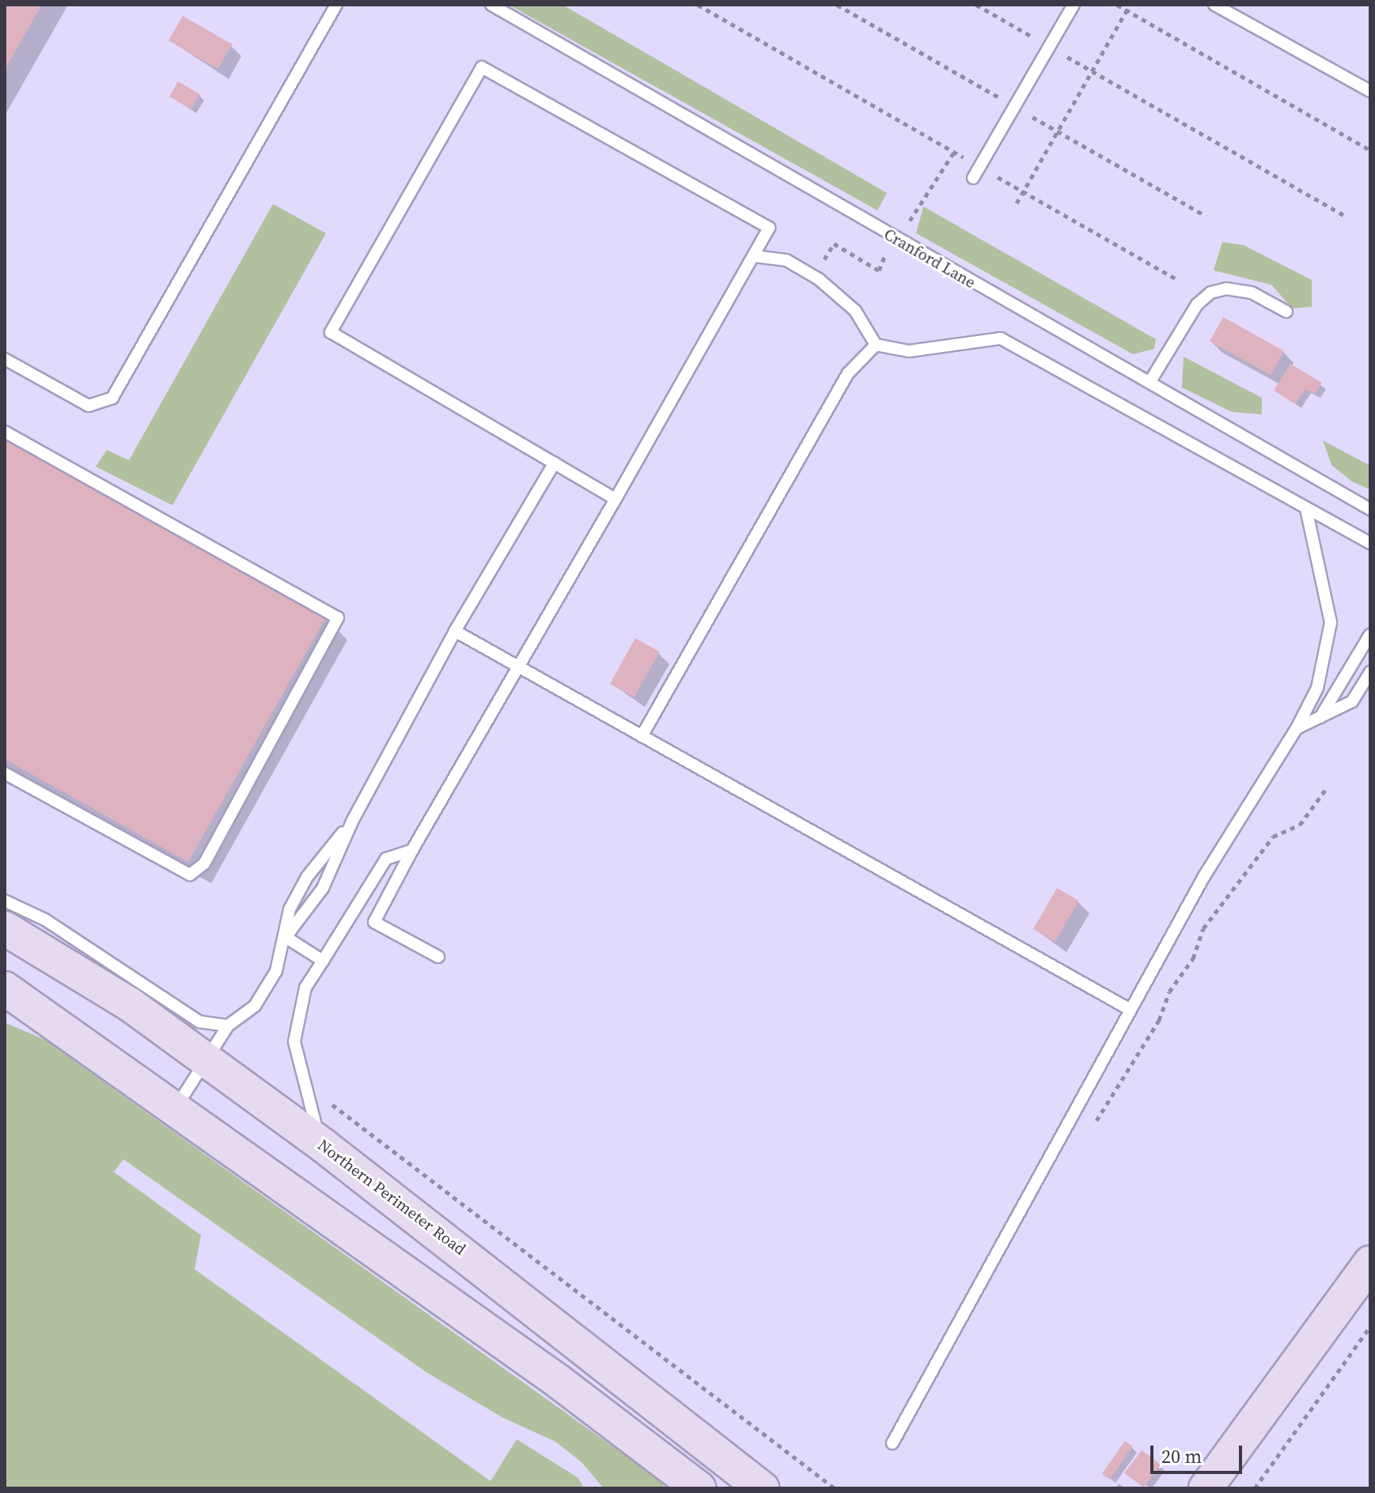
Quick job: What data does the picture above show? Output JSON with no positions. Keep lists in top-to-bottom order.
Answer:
{
  "streets": {
    "street": ["Northern Perimeter Road"],
    "lane": ["Cranford Lane"]
  },
  "scale_bar": "20 m"
}
